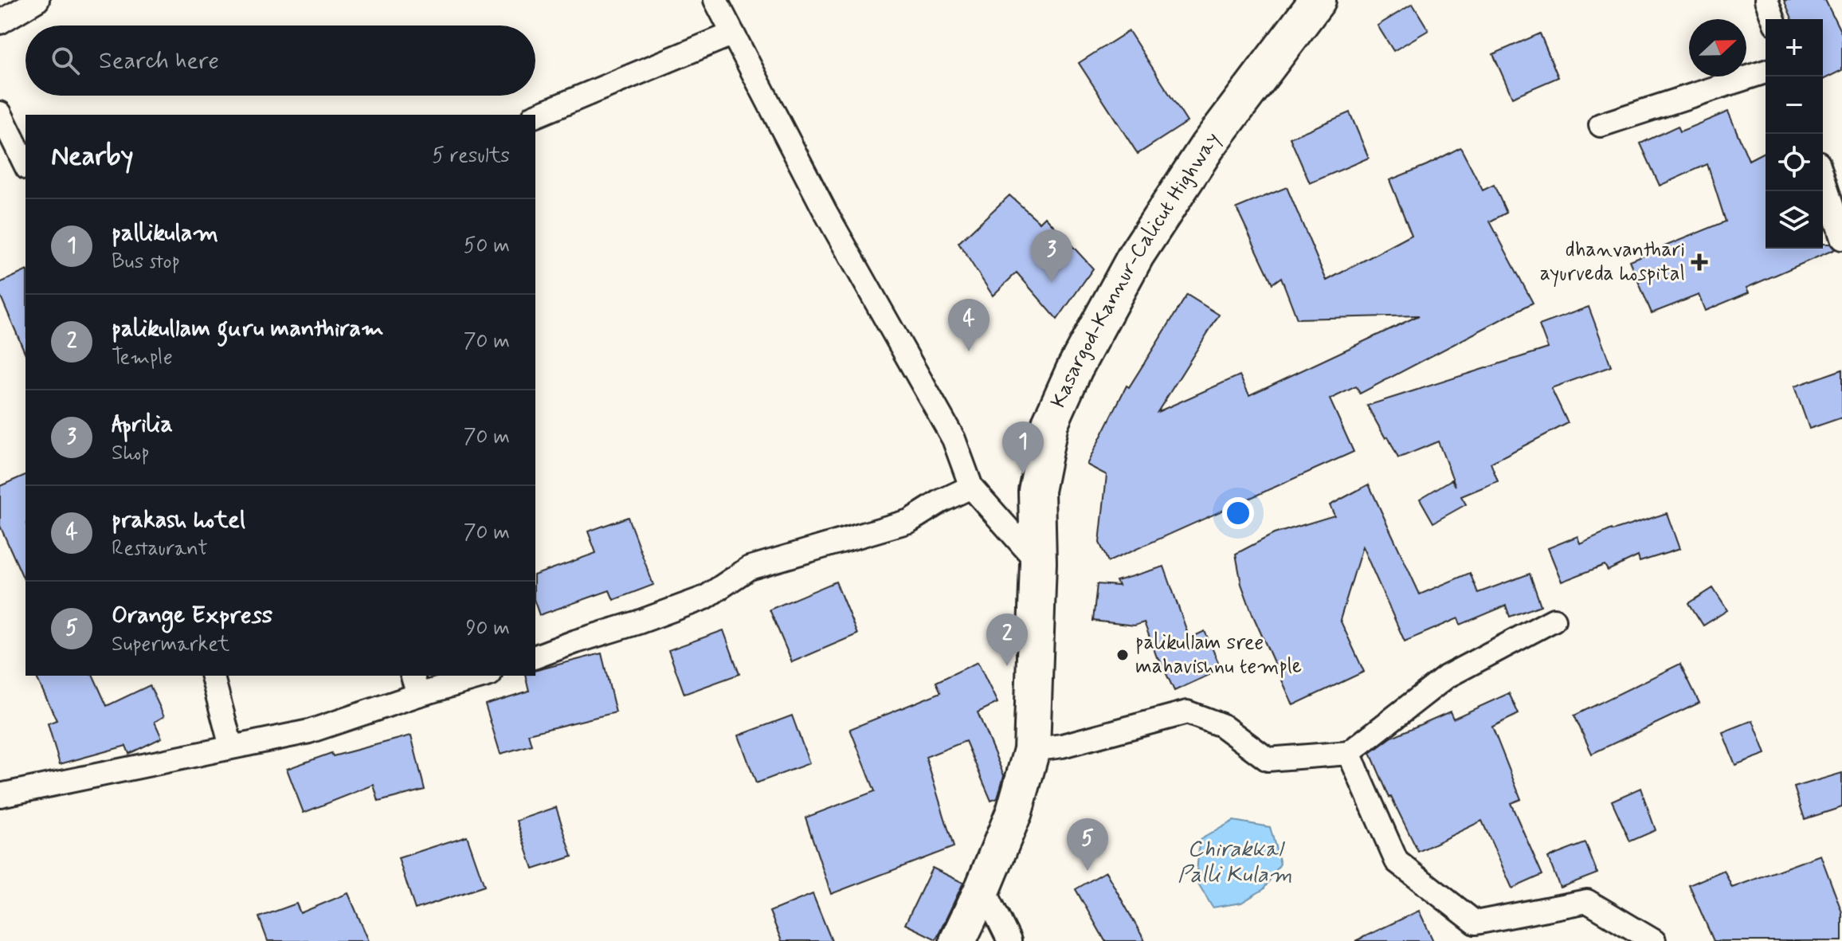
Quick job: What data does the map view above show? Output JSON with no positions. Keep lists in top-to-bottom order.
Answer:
{
  "streets": {
    "highway": ["Kasargod-Kannur-Calicut Highway"]
  },
  "water": ["Chirakkal Palli Kulam"],
  "places": {
    "health": ["dhanvanthari ayurveda hospital"],
    "other": ["palikullam sree mahavishnu temple"]
  },
  "north": "right",
  "page": {
    "map_buttons": ["+", "−"],
    "search": "Search here",
    "heading": ["Nearby", "5 results"],
    "list": [
      {
        "mark": "1",
        "name": "pallikulam",
        "note": "Bus stop",
        "value": "50 m"
      },
      {
        "mark": "2",
        "name": "palikullam guru manthiram",
        "note": "Temple",
        "value": "70 m"
      },
      {
        "mark": "3",
        "name": "Aprilia",
        "note": "Shop",
        "value": "70 m"
      },
      {
        "mark": "4",
        "name": "prakash hotel",
        "note": "Restaurant",
        "value": "70 m"
      },
      {
        "mark": "5",
        "name": "Orange Express",
        "note": "Supermarket",
        "value": "90 m"
      }
    ],
    "pins": [
      "3",
      "4",
      "1",
      "2",
      "5"
    ]
  }
}
